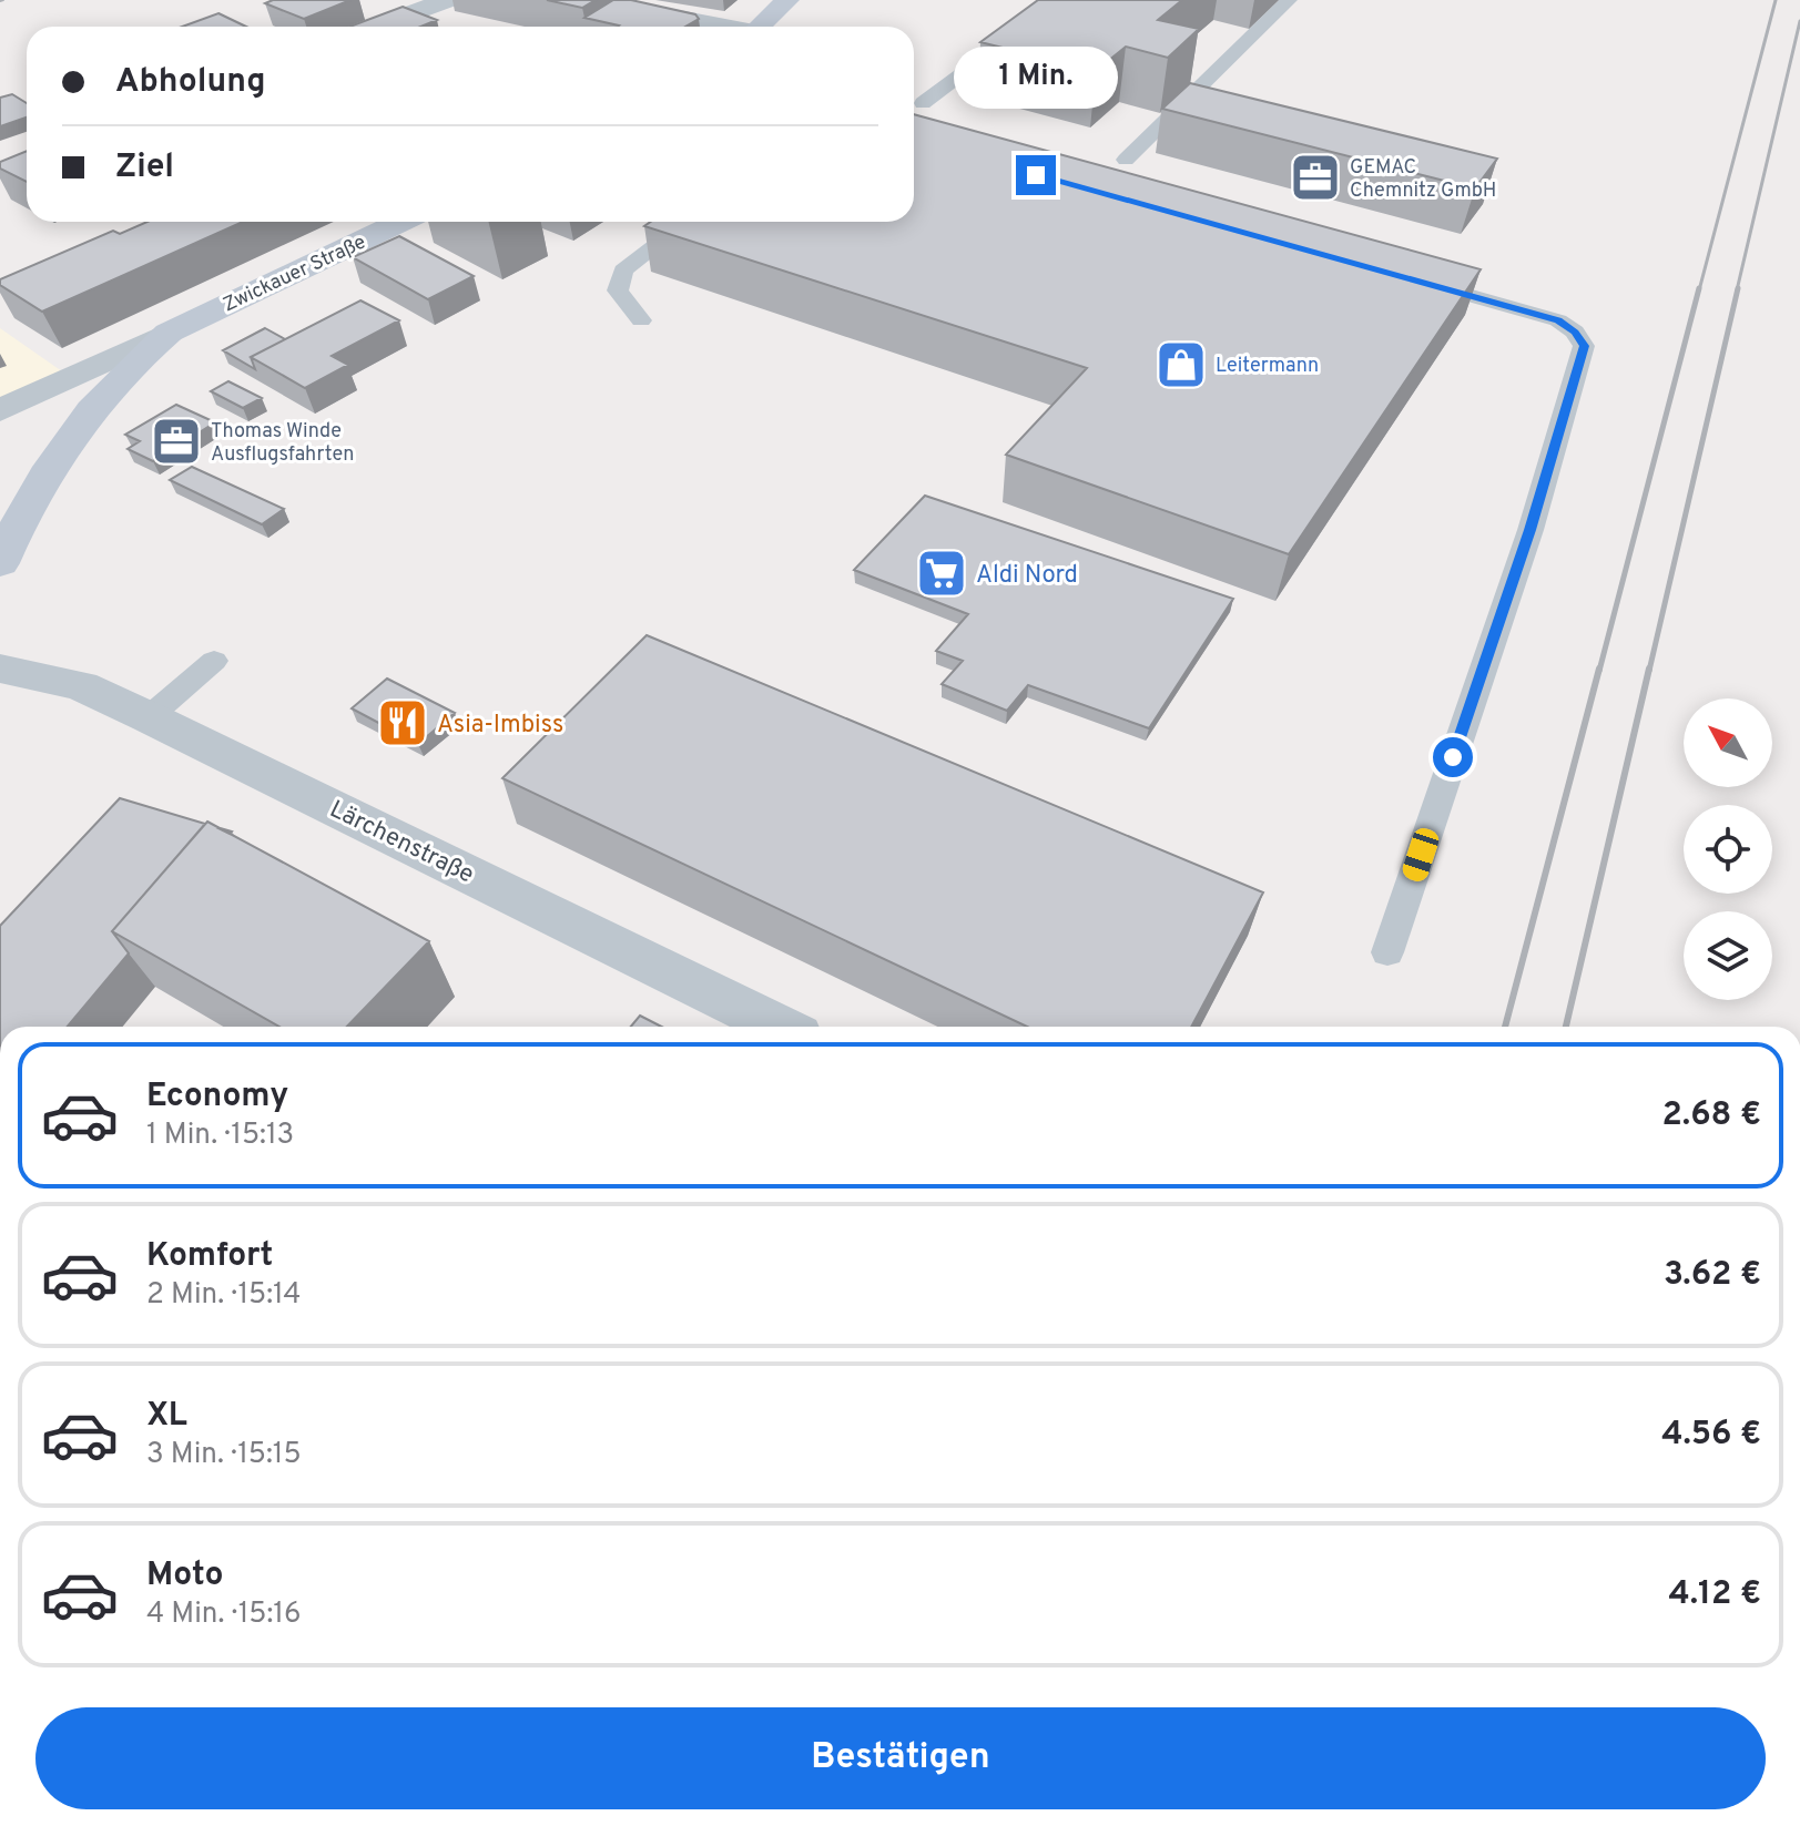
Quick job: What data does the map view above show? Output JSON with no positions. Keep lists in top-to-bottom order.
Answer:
{
  "streets": {
    "main road": ["Zwickauer Straße"],
    "street": ["Lärchenstraße"]
  },
  "places": {
    "office": ["GEMAC Chemnitz GmbH", "Thomas Winde Ausflugsfahrten"],
    "shop": ["Leitermann"],
    "supermarket": ["Aldi Nord"],
    "restaurant": ["Asia-Imbiss"]
  },
  "north": "top left",
  "page": {
    "banner": ["Abholung", "Ziel"],
    "bubble": "1 Min.",
    "list": [
      {
        "name": "Economy",
        "note": "1 Min. · 15:13",
        "value": "2.68 €"
      },
      {
        "name": "Komfort",
        "note": "2 Min. · 15:14",
        "value": "3.62 €"
      },
      {
        "name": "XL",
        "note": "3 Min. · 15:15",
        "value": "4.56 €"
      },
      {
        "name": "Moto",
        "note": "4 Min. · 15:16",
        "value": "4.12 €"
      }
    ],
    "buttons": "Bestätigen"
  }
}
